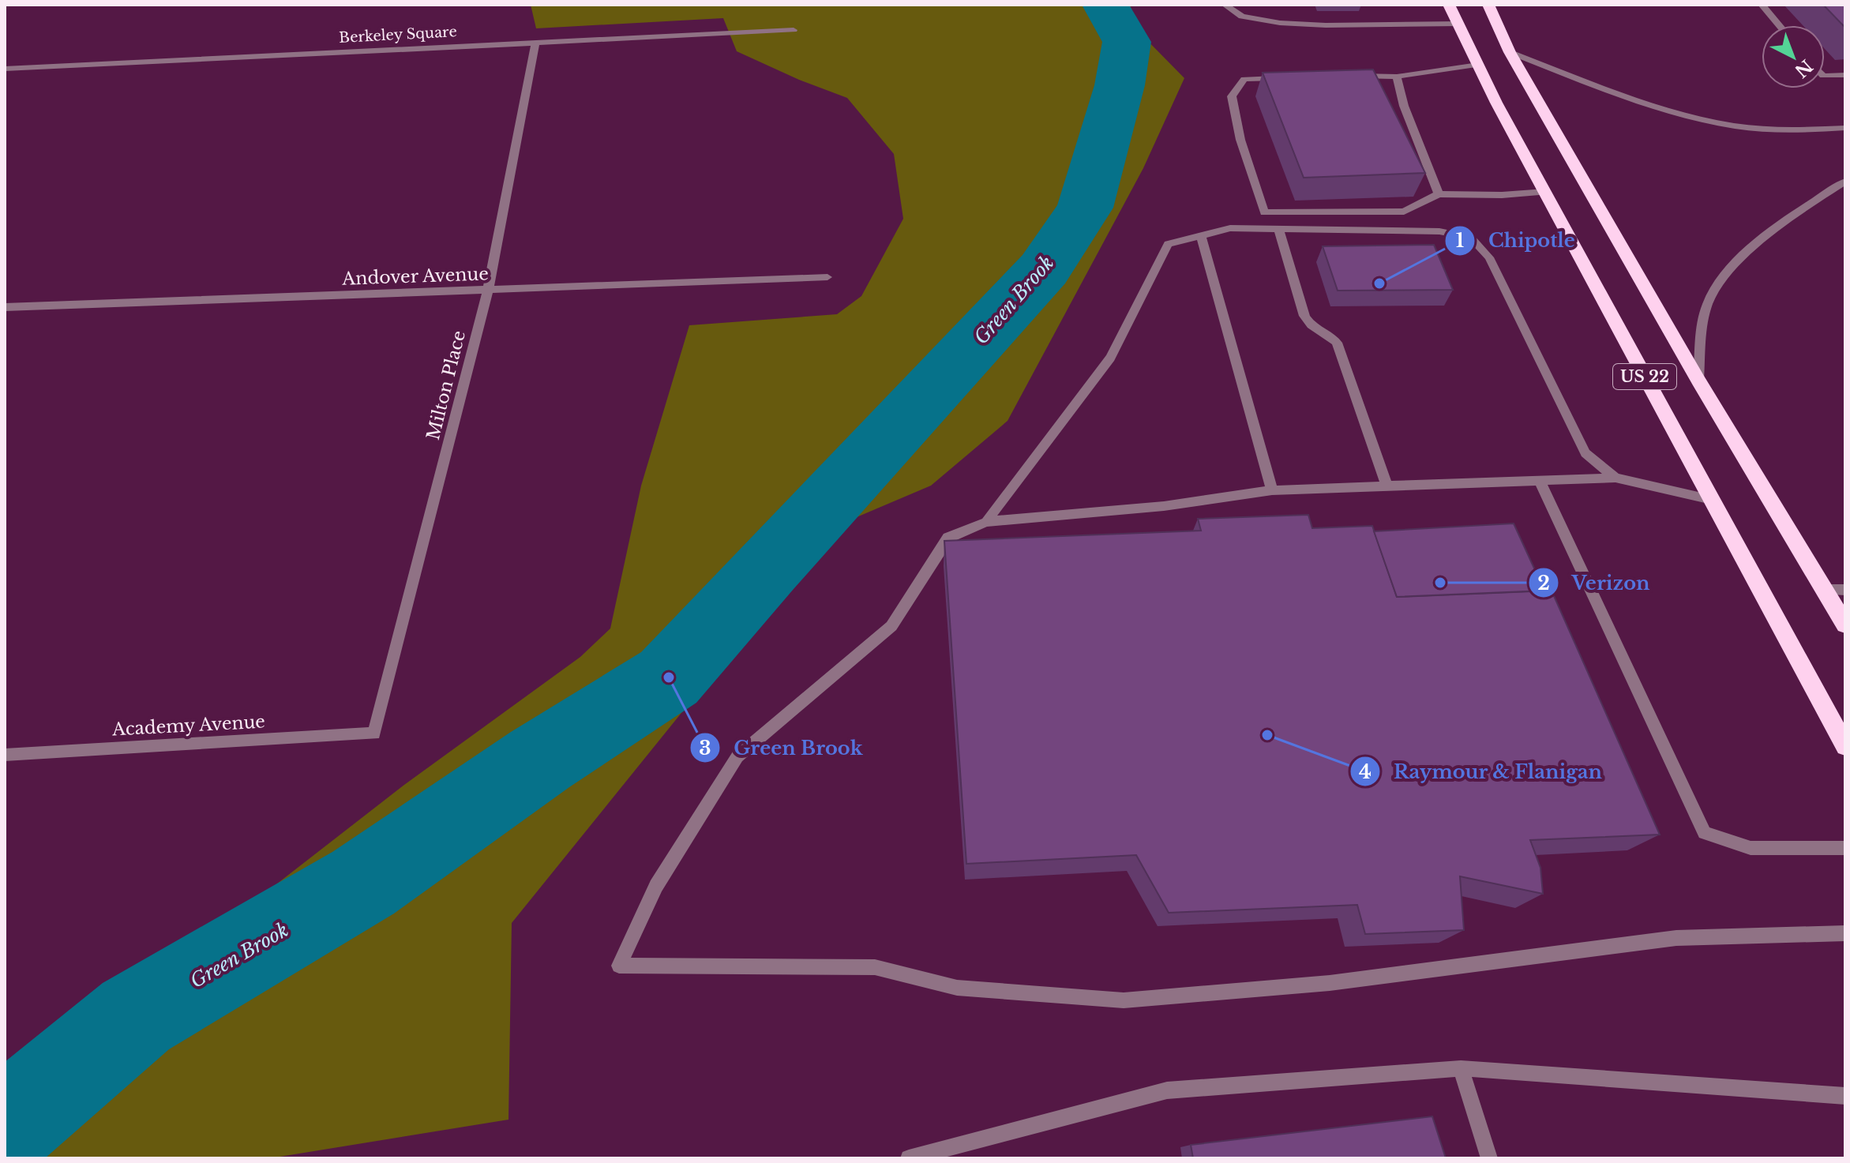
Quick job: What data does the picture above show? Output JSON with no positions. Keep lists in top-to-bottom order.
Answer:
{
  "streets": {
    "highway": ["US 22"],
    "street": [
      "Berkeley Square",
      "Andover Avenue",
      "Milton Place",
      "Academy Avenue"
    ]
  },
  "crossings": [
    ["Berkeley Square", "Milton Place"],
    ["Andover Avenue", "Milton Place"],
    ["Milton Place", "Academy Avenue"]
  ],
  "water": ["Green Brook"],
  "places": [
    "Chipotle",
    "Verizon",
    "Green Brook",
    "Raymour & Flanigan"
  ],
  "north": "bottom right"
}
